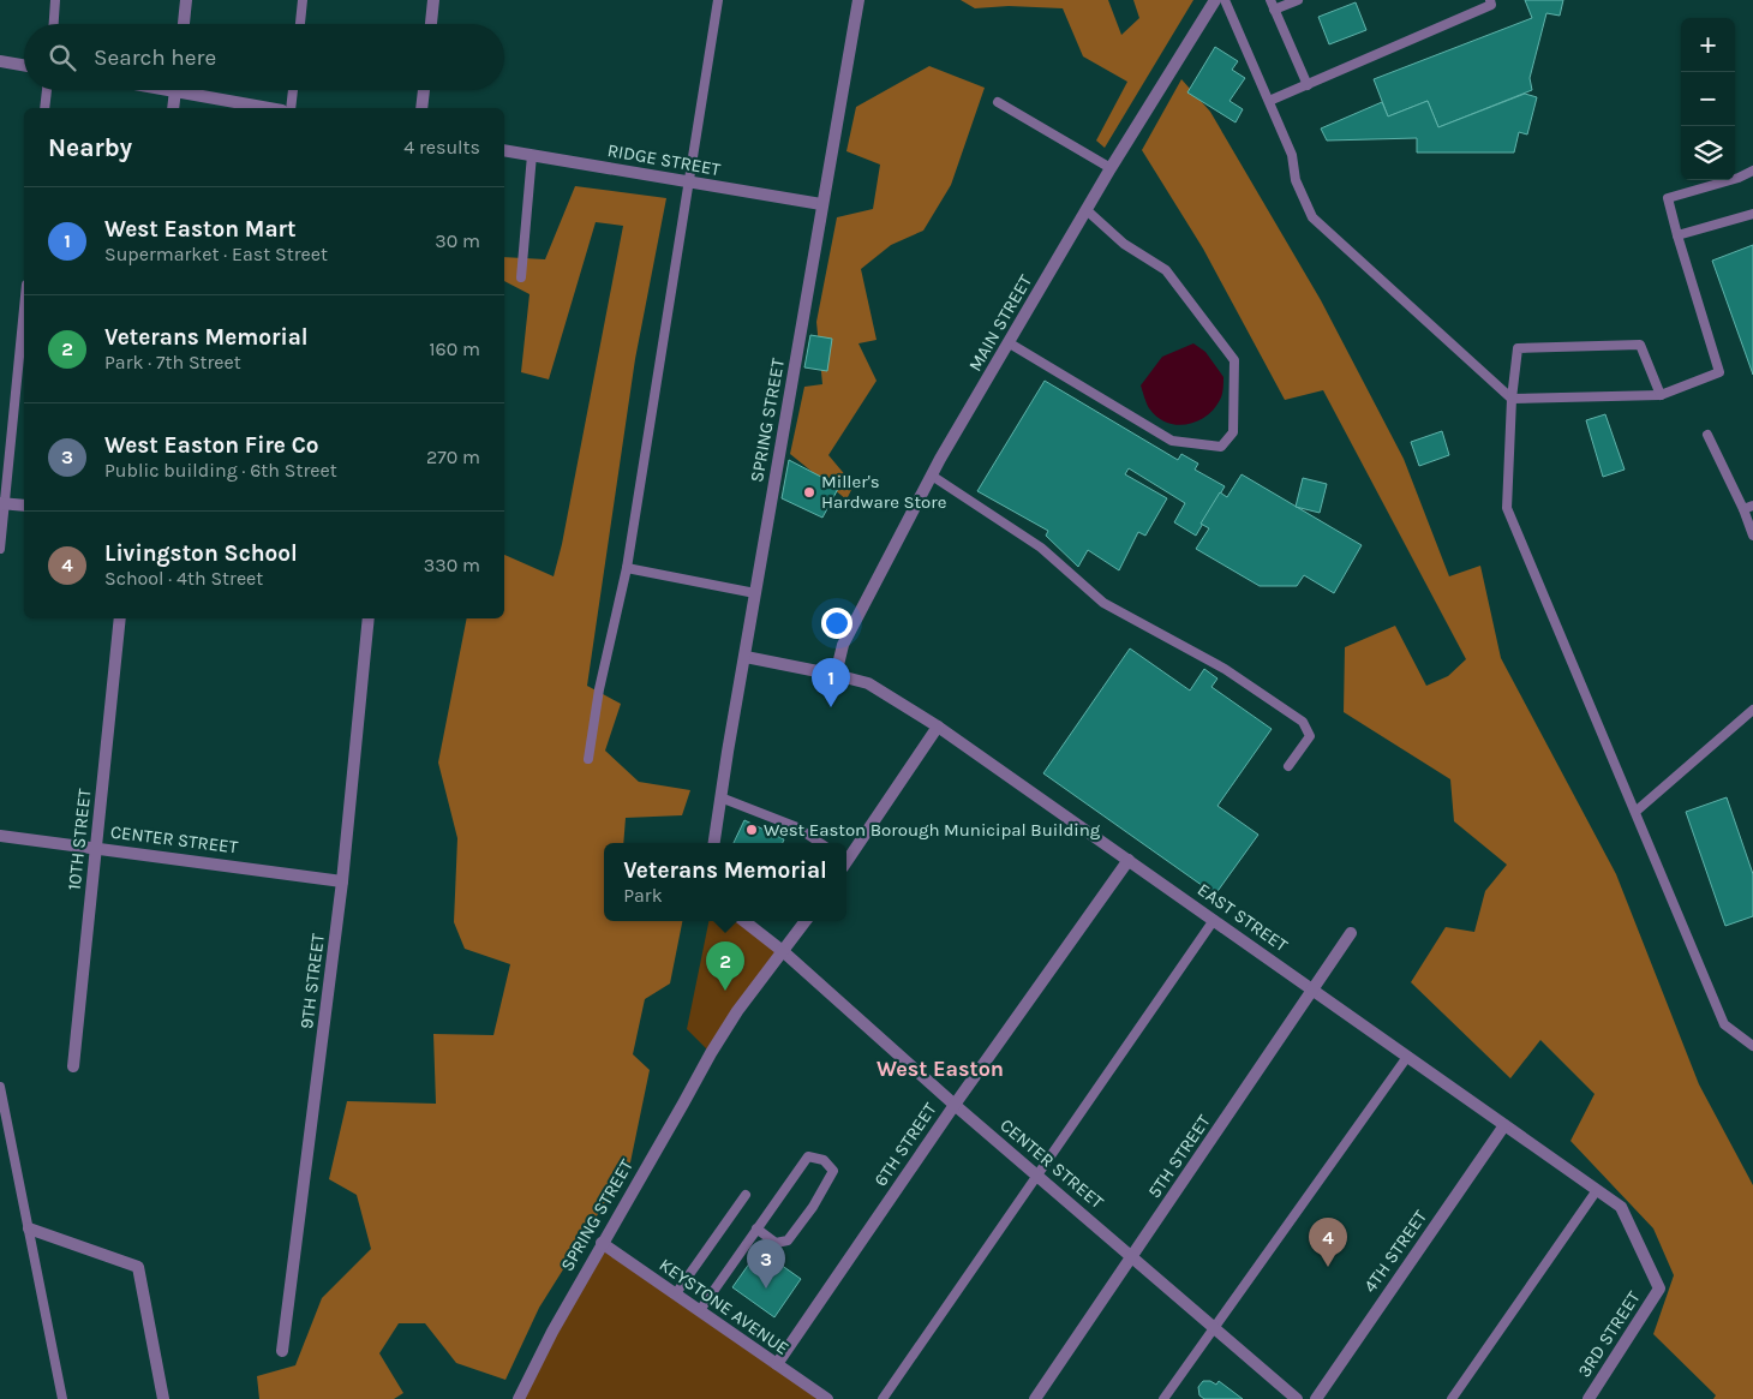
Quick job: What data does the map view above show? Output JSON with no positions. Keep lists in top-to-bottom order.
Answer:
{
  "streets": {
    "street": [
      "RIDGE STREET",
      "MAIN STREET",
      "SPRING STREET",
      "10TH STREET",
      "CENTER STREET",
      "EAST STREET",
      "9TH STREET",
      "6TH STREET",
      "5TH STREET",
      "4TH STREET",
      "KEYSTONE AVENUE",
      "3RD STREET"
    ]
  },
  "crossings": [
    ["RIDGE STREET", "SPRING STREET"],
    ["MAIN STREET", "EAST STREET"],
    ["SPRING STREET", "CENTER STREET"],
    ["SPRING STREET", "EAST STREET"],
    ["SPRING STREET", "KEYSTONE AVENUE"],
    ["10TH STREET", "CENTER STREET"],
    ["CENTER STREET", "9TH STREET"],
    ["CENTER STREET", "6TH STREET"],
    ["CENTER STREET", "5TH STREET"],
    ["EAST STREET", "6TH STREET"],
    ["EAST STREET", "5TH STREET"],
    ["EAST STREET", "4TH STREET"],
    ["EAST STREET", "3RD STREET"],
    ["6TH STREET", "KEYSTONE AVENUE"]
  ],
  "districts": ["West Easton"],
  "places": ["Miller's Hardware Store", "West Easton Borough Municipal Building"],
  "page": {
    "map_buttons": ["+", "−"],
    "search": "Search here",
    "heading": ["Nearby", "4 results"],
    "list": [
      {
        "mark": "1",
        "name": "West Easton Mart",
        "note": "Supermarket · East Street",
        "value": "30 m"
      },
      {
        "mark": "2",
        "name": "Veterans Memorial",
        "note": "Park · 7th Street",
        "value": "160 m"
      },
      {
        "mark": "3",
        "name": "West Easton Fire Co",
        "note": "Public building · 6th Street",
        "value": "270 m"
      },
      {
        "mark": "4",
        "name": "Livingston School",
        "note": "School · 4th Street",
        "value": "330 m"
      }
    ],
    "pins": [
      "1",
      "2",
      "4",
      "3"
    ],
    "popup": ["Veterans Memorial", "Park"]
  }
}
